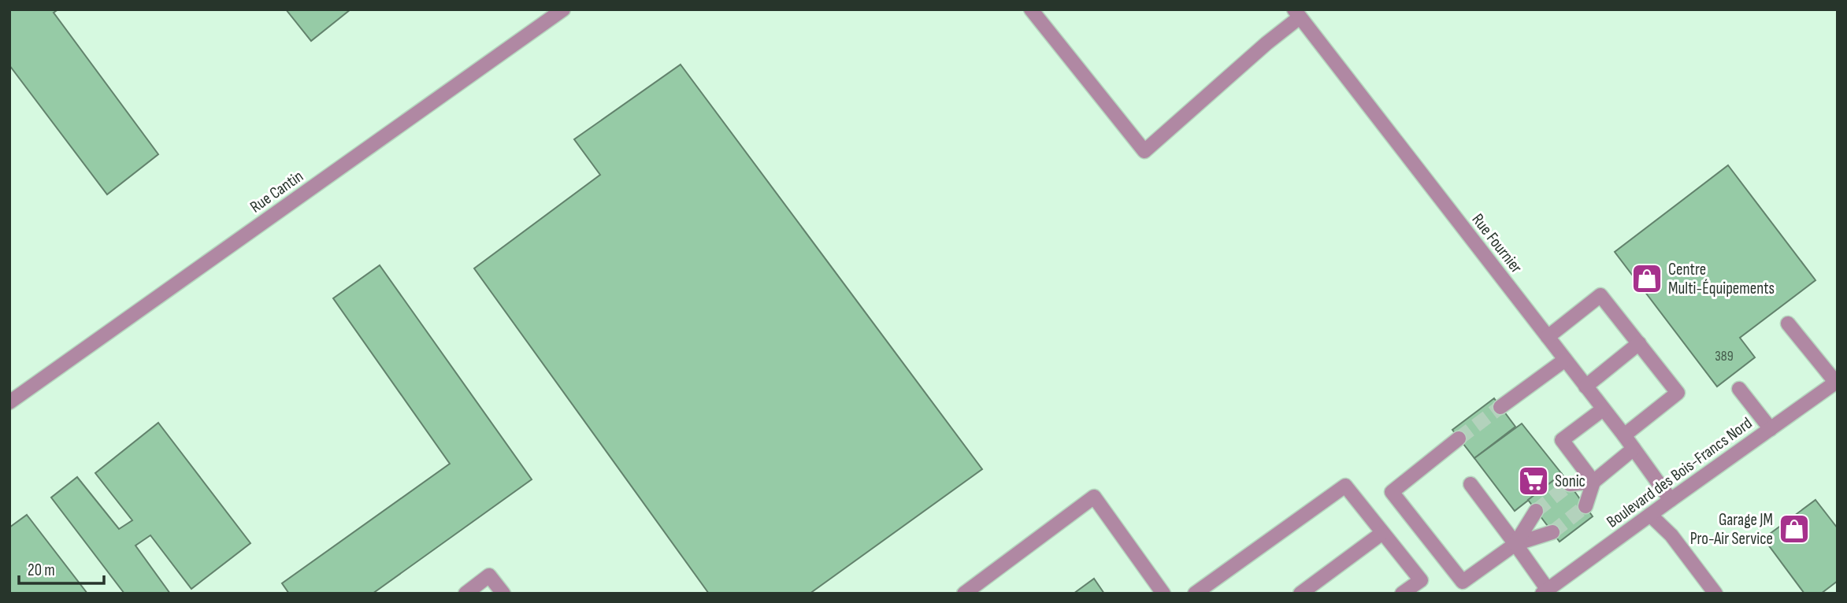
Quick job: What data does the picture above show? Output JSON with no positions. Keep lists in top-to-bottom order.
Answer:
{
  "streets": {
    "street": ["Rue Cantin", "Rue Fournier", "Boulevard des Bois-Francs Nord"]
  },
  "crossings": [
    ["Rue Fournier", "Boulevard des Bois-Francs Nord"]
  ],
  "places": {
    "shop": ["Centre Multi-Équipements", "Garage JM Pro-Air Service"],
    "supermarket": ["Sonic"]
  },
  "house_numbers": ["389"],
  "scale_bar": "20 m"
}
